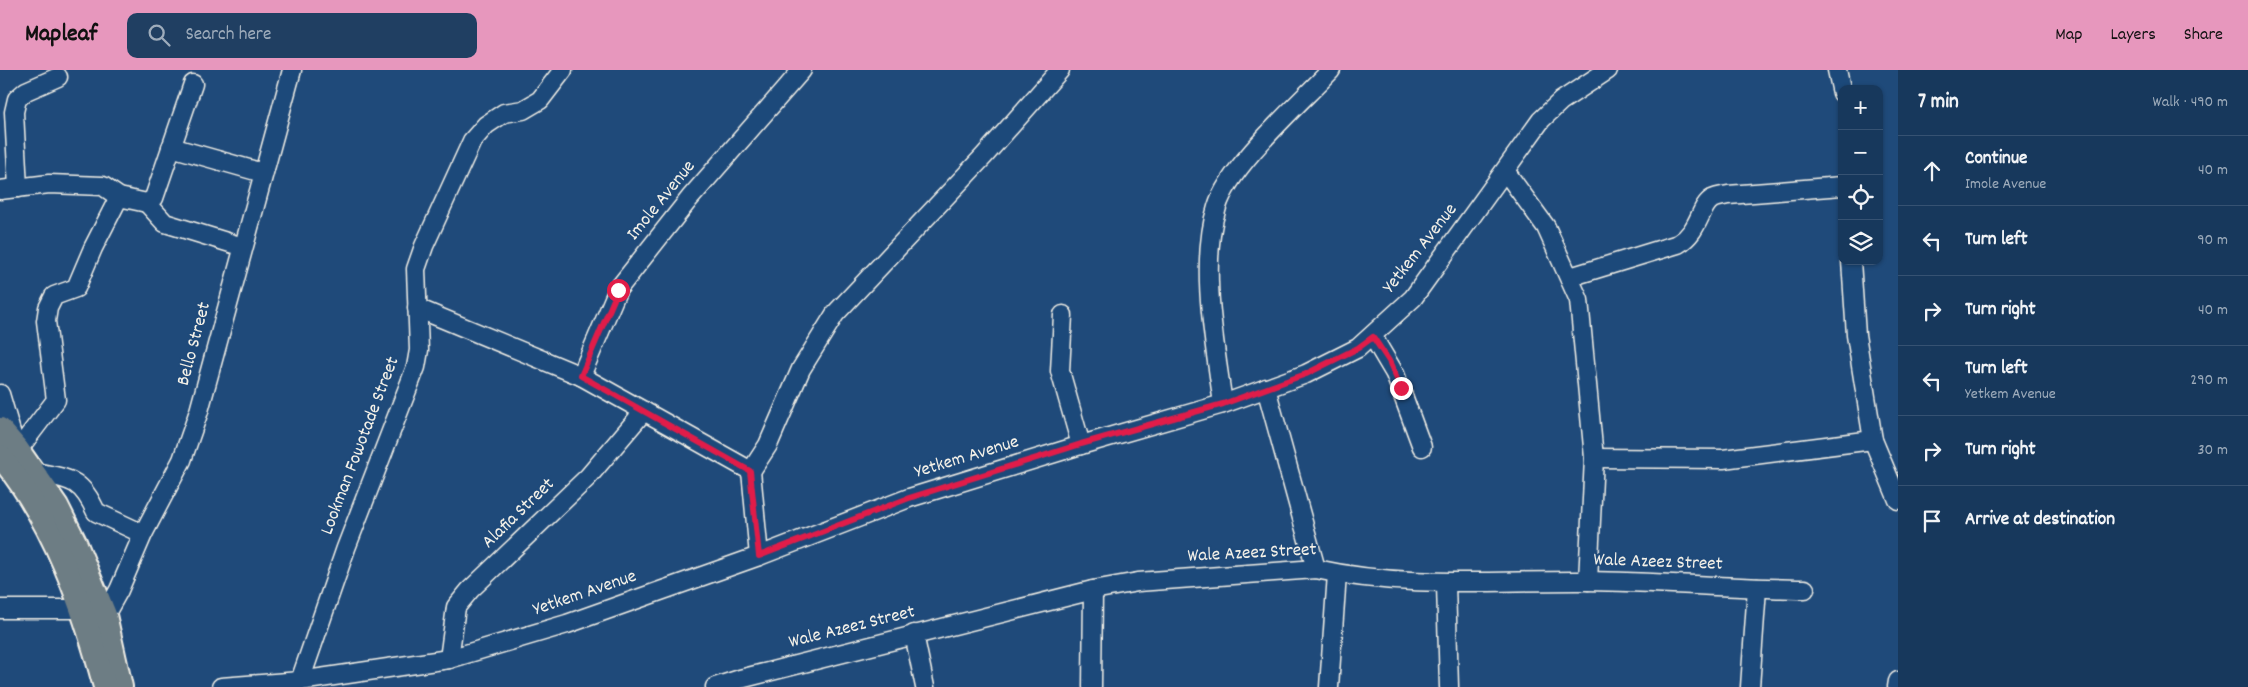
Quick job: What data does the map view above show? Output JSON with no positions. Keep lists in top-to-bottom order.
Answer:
{
  "streets": {
    "street": [
      "Imole Avenue",
      "Yetkem Avenue",
      "Bello Street",
      "Lookman Fowotade Street",
      "Alafia Street",
      "Wale Azeez Street"
    ]
  },
  "crossings": [
    ["Yetkem Avenue", "Lookman Fowotade Street"],
    ["Yetkem Avenue", "Alafia Street"]
  ],
  "page": {
    "header": "Mapleaf",
    "search": "Search here",
    "nav": ["Map", "Layers", "Share"],
    "heading": ["7 min", "Walk · 490 m"],
    "map_buttons": ["+", "−"],
    "list": [
      ["Continue", "Imole Avenue", "40 m"],
      ["Turn left", "90 m"],
      ["Turn right", "40 m"],
      ["Turn left", "Yetkem Avenue", "290 m"],
      ["Turn right", "30 m"],
      "Arrive at destination"
    ]
  }
}
